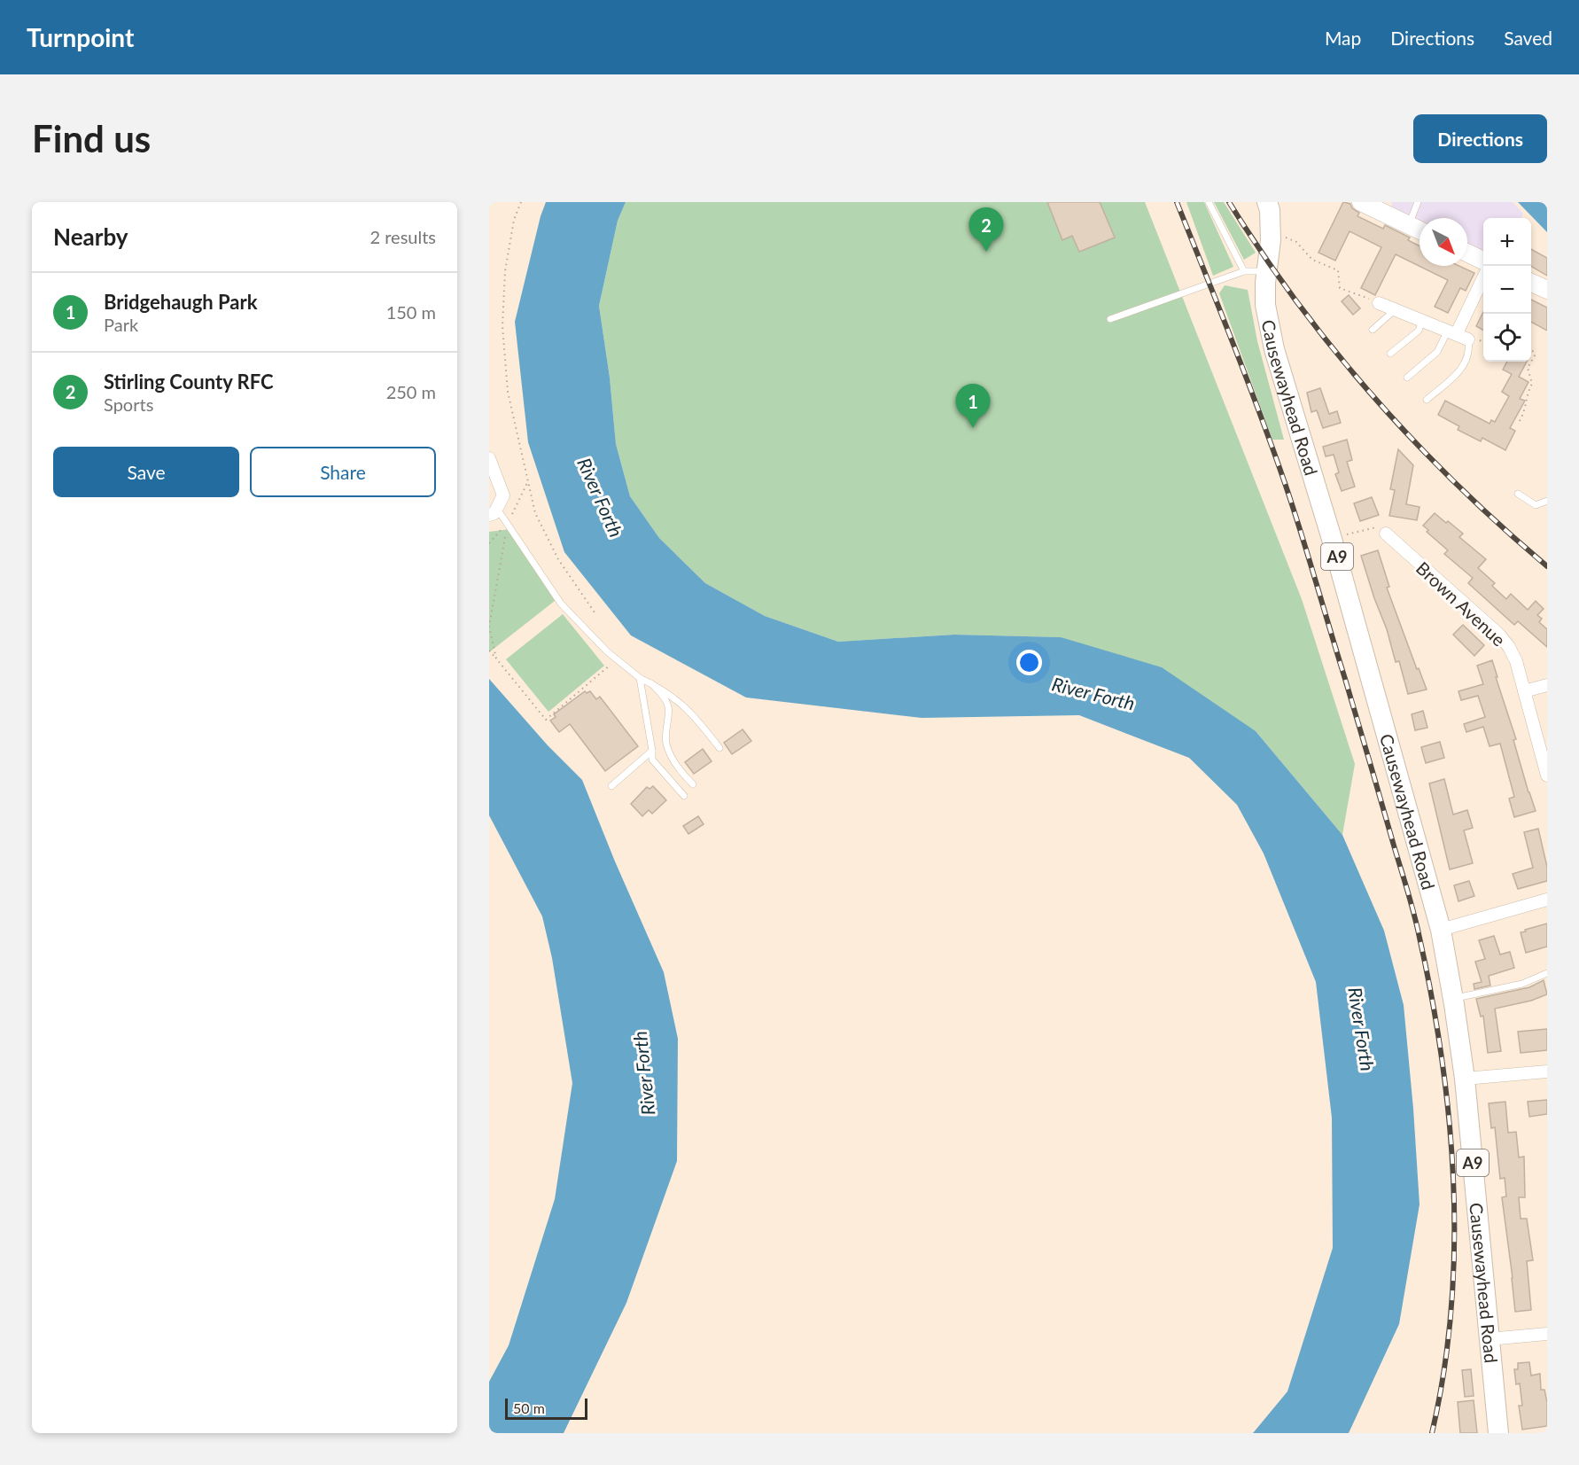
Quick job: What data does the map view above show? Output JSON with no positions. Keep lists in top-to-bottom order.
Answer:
{
  "streets": {
    "main road": ["Causewayhead Road", "A9"],
    "street": ["Brown Avenue"]
  },
  "water": ["River Forth"],
  "scale_bar": "50 m",
  "north": "bottom right",
  "page": {
    "header": "Turnpoint",
    "nav": ["Map", "Directions", "Saved"],
    "buttons": [
      "Directions",
      ["Save", "Share"]
    ],
    "title": "Find us",
    "heading": ["Nearby", "2 results"],
    "pins": ["2", "1"],
    "map_buttons": ["+", "−"],
    "list": [
      {
        "mark": "1",
        "name": "Bridgehaugh Park",
        "note": "Park",
        "value": "150 m"
      },
      {
        "mark": "2",
        "name": "Stirling County RFC",
        "note": "Sports",
        "value": "250 m"
      }
    ],
    "scale": "50 m"
  }
}
